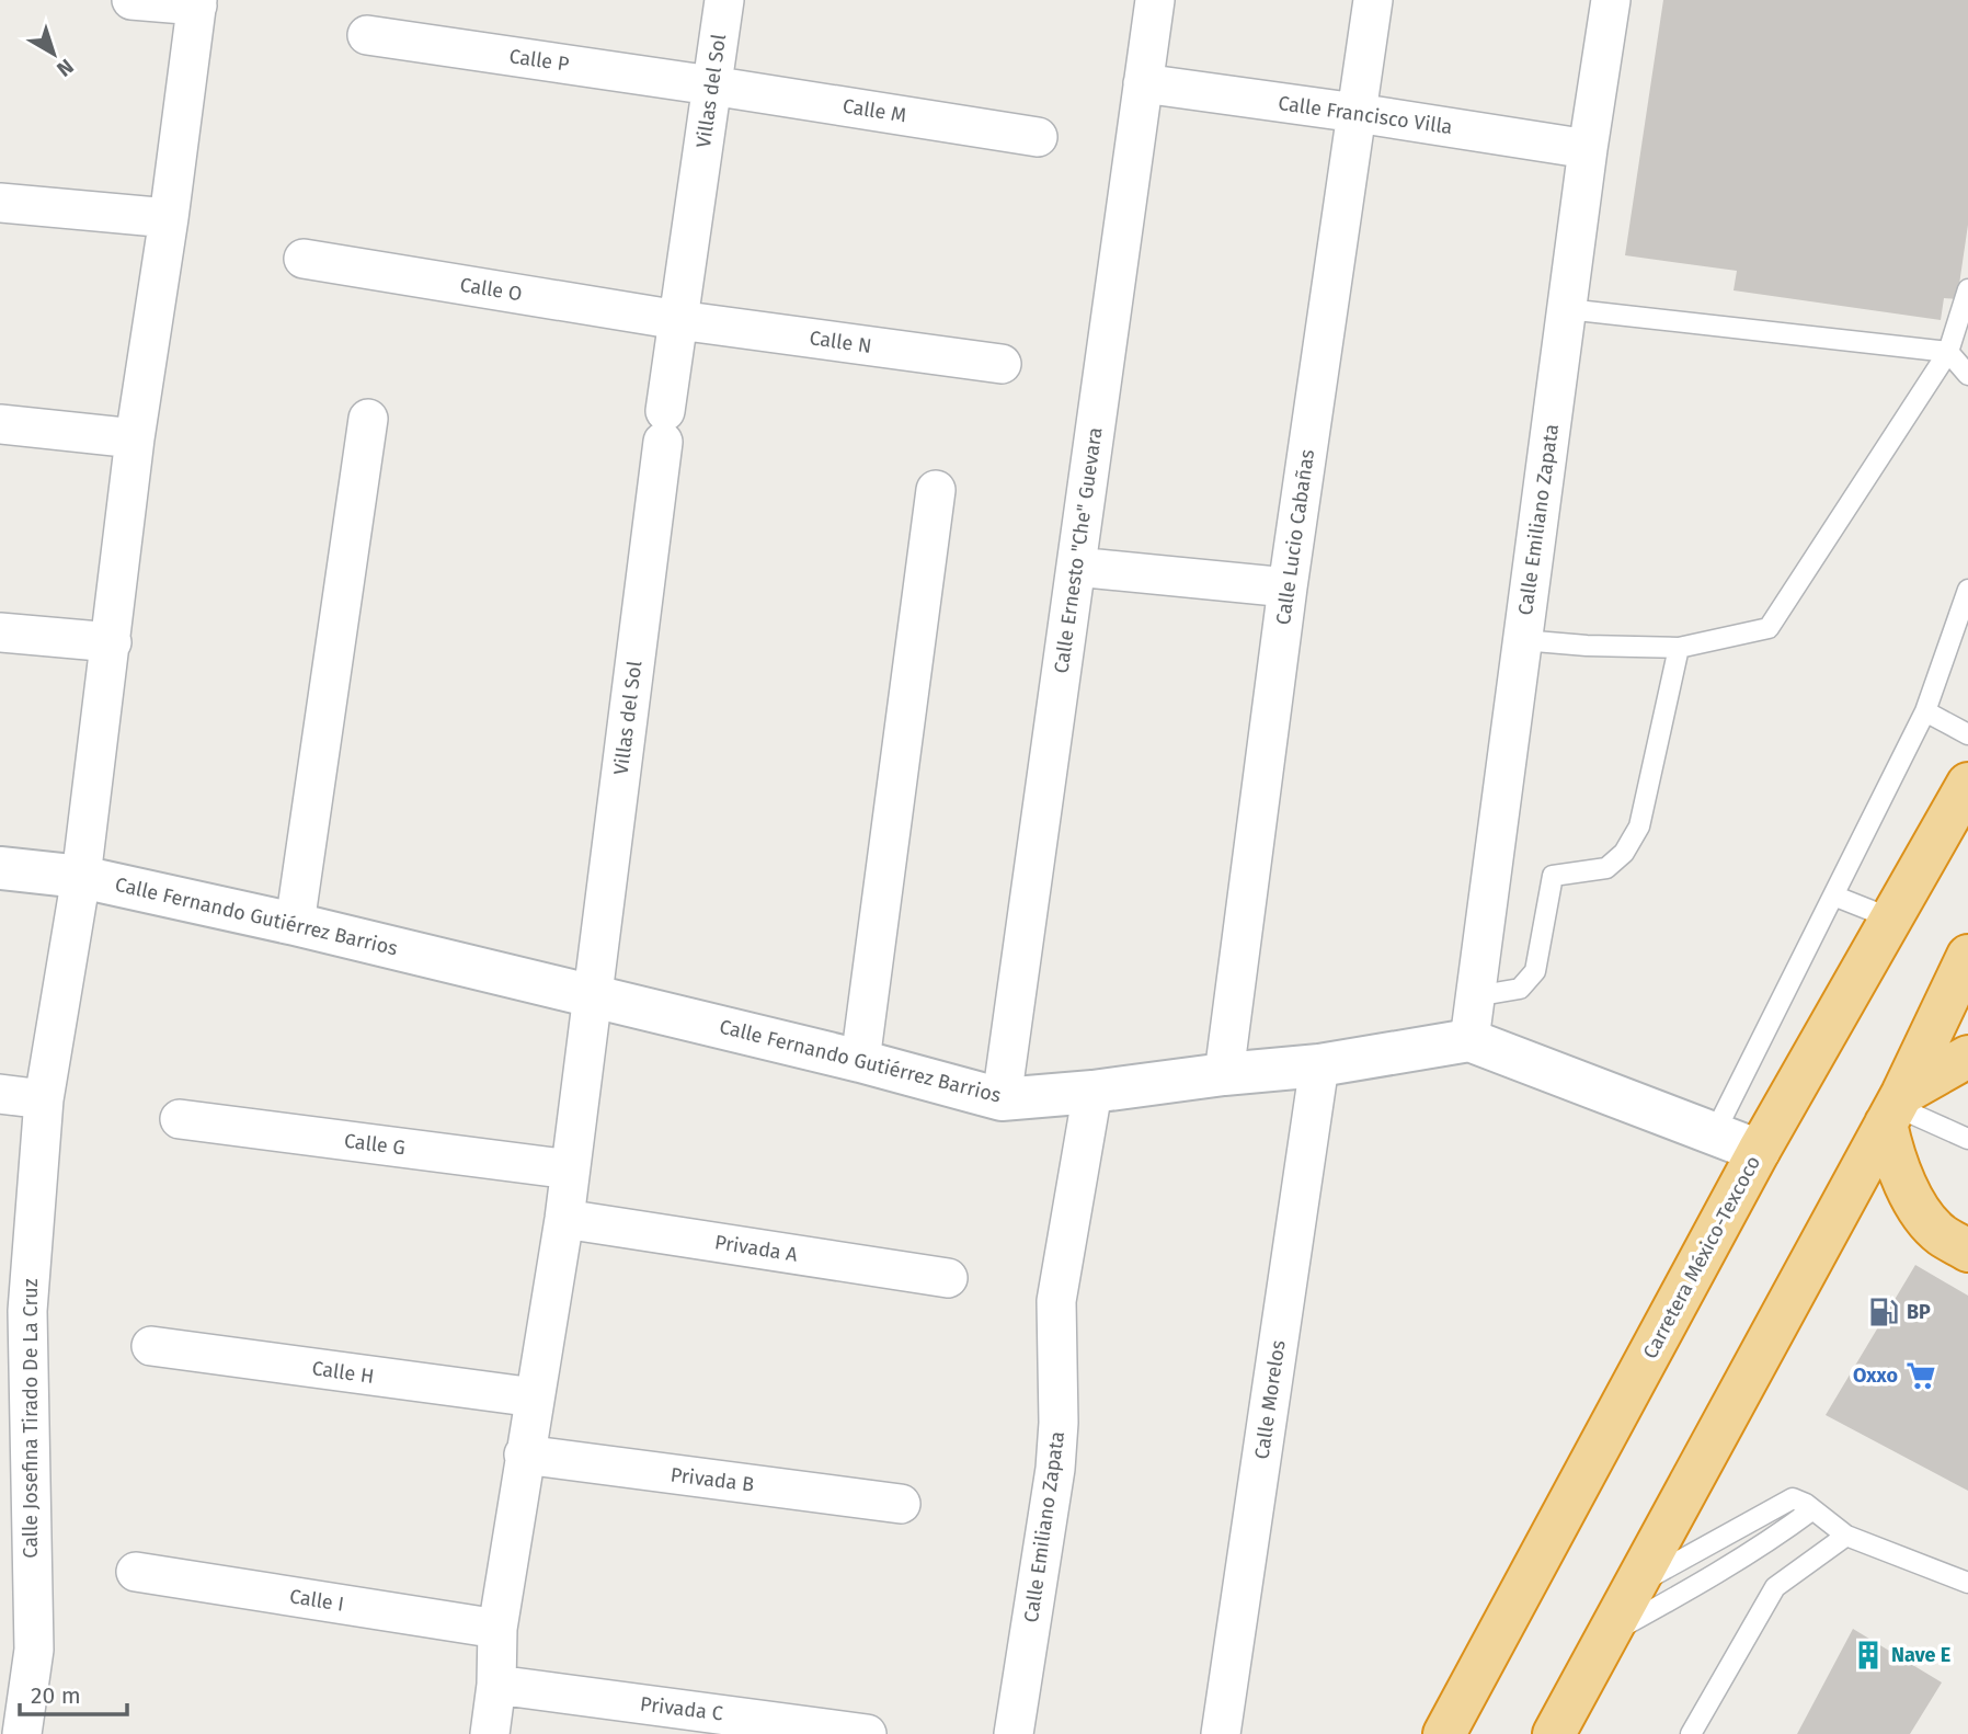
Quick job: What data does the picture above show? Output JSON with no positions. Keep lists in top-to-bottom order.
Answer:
{
  "streets": {
    "highway": ["Carretera México-Texcoco"],
    "street": [
      "Calle P",
      "Villas del Sol",
      "Calle M",
      "Calle Francisco Villa",
      "Calle O",
      "Calle N",
      "Calle Emiliano Zapata",
      "Calle Lucio Cabañas",
      "Calle Ernesto \"Che\" Guevara",
      "Calle Fernando Gutiérrez Barrios",
      "Calle G",
      "Privada A",
      "Calle H",
      "Calle Morelos",
      "Calle Josefina Tirado De La Cruz",
      "Privada B",
      "Calle I",
      "Privada C"
    ]
  },
  "crossings": [
    ["Calle P", "Villas del Sol"],
    ["Calle P", "Calle M"],
    ["Villas del Sol", "Calle M"],
    ["Villas del Sol", "Calle O"],
    ["Villas del Sol", "Calle N"],
    ["Villas del Sol", "Calle Fernando Gutiérrez Barrios"],
    ["Villas del Sol", "Calle G"],
    ["Villas del Sol", "Privada A"],
    ["Villas del Sol", "Calle H"],
    ["Villas del Sol", "Privada B"],
    ["Villas del Sol", "Calle I"],
    ["Villas del Sol", "Privada C"],
    ["Calle Francisco Villa", "Calle Emiliano Zapata"],
    ["Calle Francisco Villa", "Calle Lucio Cabañas"],
    ["Calle Francisco Villa", "Calle Ernesto \"Che\" Guevara"],
    ["Calle O", "Calle N"],
    ["Calle Emiliano Zapata", "Calle Fernando Gutiérrez Barrios"],
    ["Calle Lucio Cabañas", "Calle Fernando Gutiérrez Barrios"],
    ["Calle Ernesto \"Che\" Guevara", "Calle Fernando Gutiérrez Barrios"],
    ["Calle Fernando Gutiérrez Barrios", "Calle Morelos"],
    ["Calle Fernando Gutiérrez Barrios", "Calle Josefina Tirado De La Cruz"]
  ],
  "places": {
    "fuel station": ["BP"],
    "supermarket": ["Oxxo"],
    "building": ["Nave E"]
  },
  "scale_bar": "20 m",
  "north": "bottom right"
}
